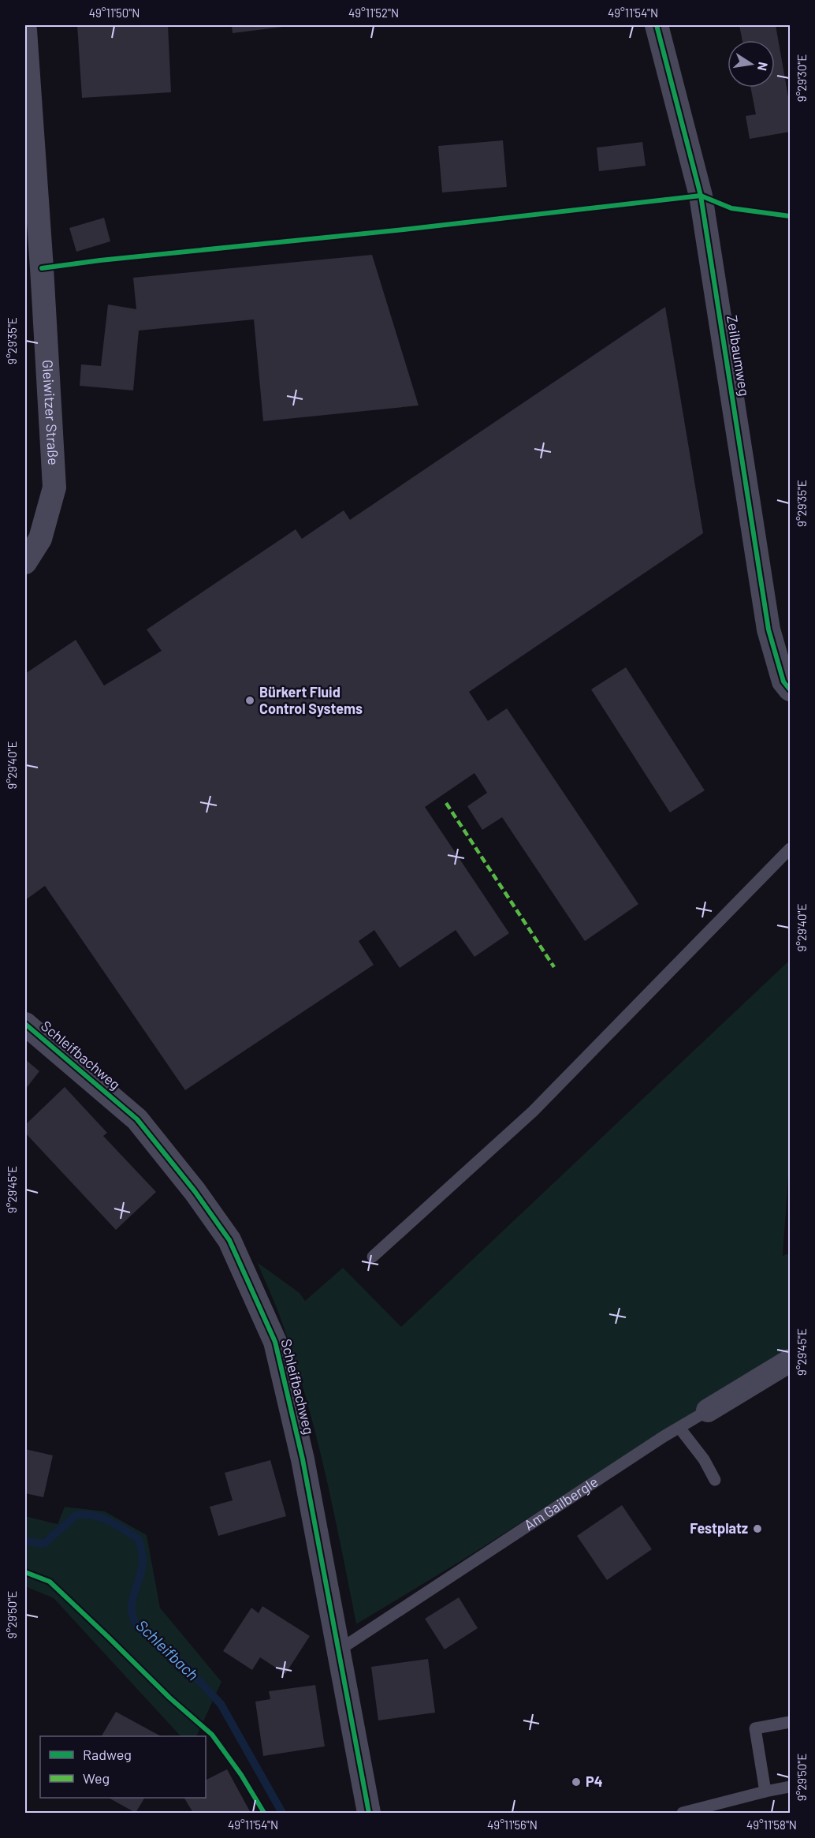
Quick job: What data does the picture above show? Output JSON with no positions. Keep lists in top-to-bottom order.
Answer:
{
  "streets": {
    "street": [
      "Zeilbaumweg",
      "Gleiwitzer Straße",
      "Schleifbachweg",
      "Am Gailbergle"
    ]
  },
  "crossings": [
    ["Schleifbachweg", "Am Gailbergle"]
  ],
  "water": ["Schleifbach"],
  "places": ["Bürkert Fluid Control Systems", "Festplatz", "P4"],
  "legend": ["Radweg", "Weg"],
  "north": "right",
  "coordinates": [
    "49°11'50\"N",
    "49°11'52\"N",
    "49°11'54\"N",
    "9°29'30\"E",
    "9°29'35\"E",
    "9°29'40\"E",
    "9°29'45\"E",
    "9°29'50\"E",
    "49°11'56\"N",
    "49°11'58\"N"
  ]
}
